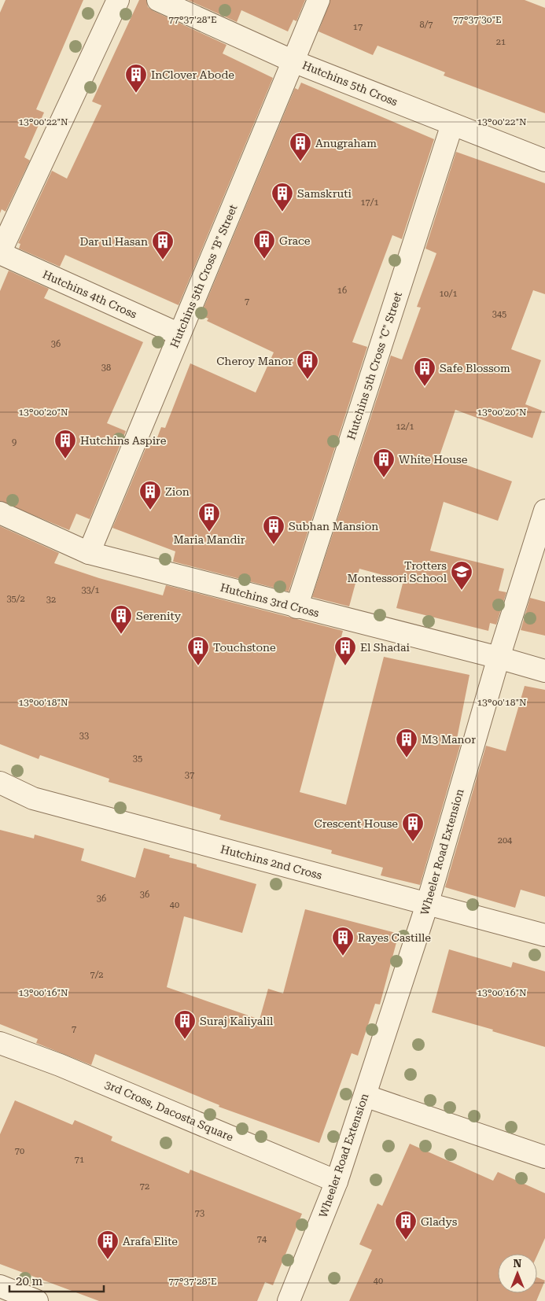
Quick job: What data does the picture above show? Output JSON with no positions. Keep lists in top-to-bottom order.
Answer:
{
  "streets": {
    "street": [
      "Hutchins 5th Cross",
      "Hutchins 5th Cross \"B\" Street",
      "Hutchins 4th Cross",
      "Hutchins 5th Cross \"C\" Street",
      "Hutchins 3rd Cross",
      "Wheeler Road Extension",
      "Hutchins 2nd Cross",
      "3rd Cross, Dacosta Square"
    ]
  },
  "crossings": [
    ["Hutchins 5th Cross", "Hutchins 5th Cross \"B\" Street"],
    ["Hutchins 5th Cross", "Hutchins 5th Cross \"C\" Street"],
    ["Hutchins 5th Cross \"B\" Street", "Hutchins 4th Cross"],
    ["Hutchins 5th Cross \"B\" Street", "Hutchins 3rd Cross"],
    ["Hutchins 5th Cross \"C\" Street", "Hutchins 3rd Cross"],
    ["Hutchins 3rd Cross", "Wheeler Road Extension"],
    ["Wheeler Road Extension", "Hutchins 2nd Cross"],
    ["Wheeler Road Extension", "3rd Cross, Dacosta Square"]
  ],
  "places": {
    "building": [
      "InClover Abode",
      "Anugraham",
      "Samskruti",
      "Grace",
      "Dar ul Hasan",
      "Cheroy Manor",
      "Safe Blossom",
      "Hutchins Aspire",
      "White House",
      "Zion",
      "Maria Mandir",
      "Subhan Mansion",
      "Serenity",
      "Touchstone",
      "El Shadai",
      "M3 Manor",
      "Crescent House",
      "Rayes Castille",
      "Suraj Kaliyalil",
      "Gladys",
      "Arafa Elite"
    ],
    "school or university": ["Trotters Montessori School"]
  },
  "house_numbers": [
    "8/7",
    "17",
    "21",
    "17/1",
    "16",
    "10/1",
    "7",
    "345",
    "36",
    "38",
    "12/1",
    "9",
    "33/1",
    "35/2",
    "32",
    "33",
    "35",
    "37",
    "204",
    "36",
    "36",
    "40",
    "7/2",
    "7",
    "70",
    "71",
    "72",
    "73",
    "74",
    "40"
  ],
  "scale_bar": "20 m",
  "north": "top",
  "coordinates": [
    "77°37'28\"E",
    "77°37'30\"E",
    "13°00'22\"N",
    "13°00'20\"N",
    "13°00'18\"N",
    "13°00'16\"N"
  ]
}
